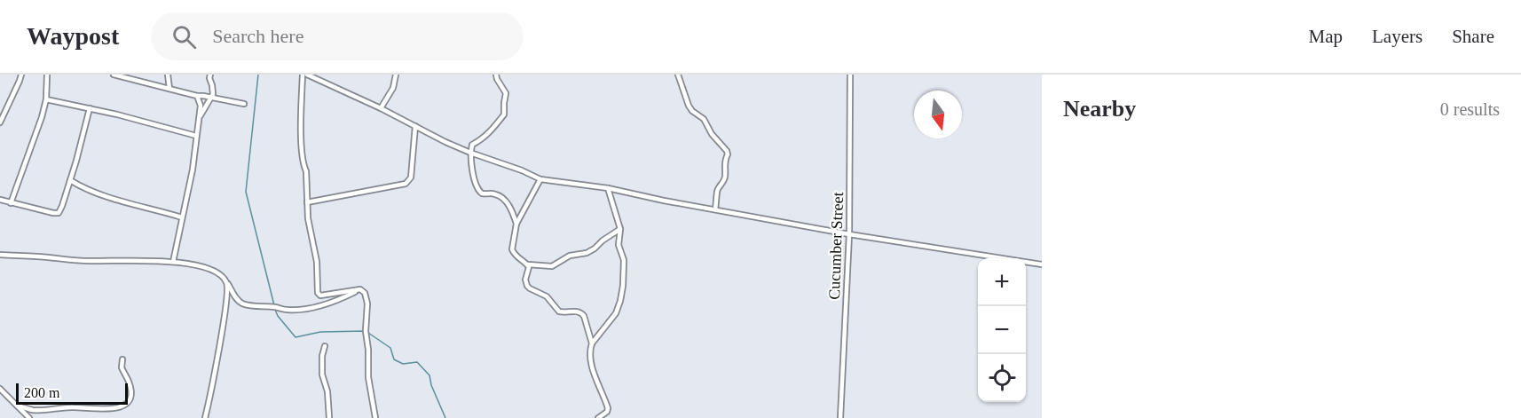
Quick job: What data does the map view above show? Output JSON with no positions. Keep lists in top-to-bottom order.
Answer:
{
  "streets": {
    "street": ["Cucumber Street"]
  },
  "scale_bar": "200 m",
  "north": "bottom",
  "page": {
    "header": "Waypost",
    "search": "Search here",
    "nav": ["Map", "Layers", "Share"],
    "heading": ["Nearby", "0 results"],
    "map_buttons": ["+", "−"],
    "scale": "200 m"
  }
}
